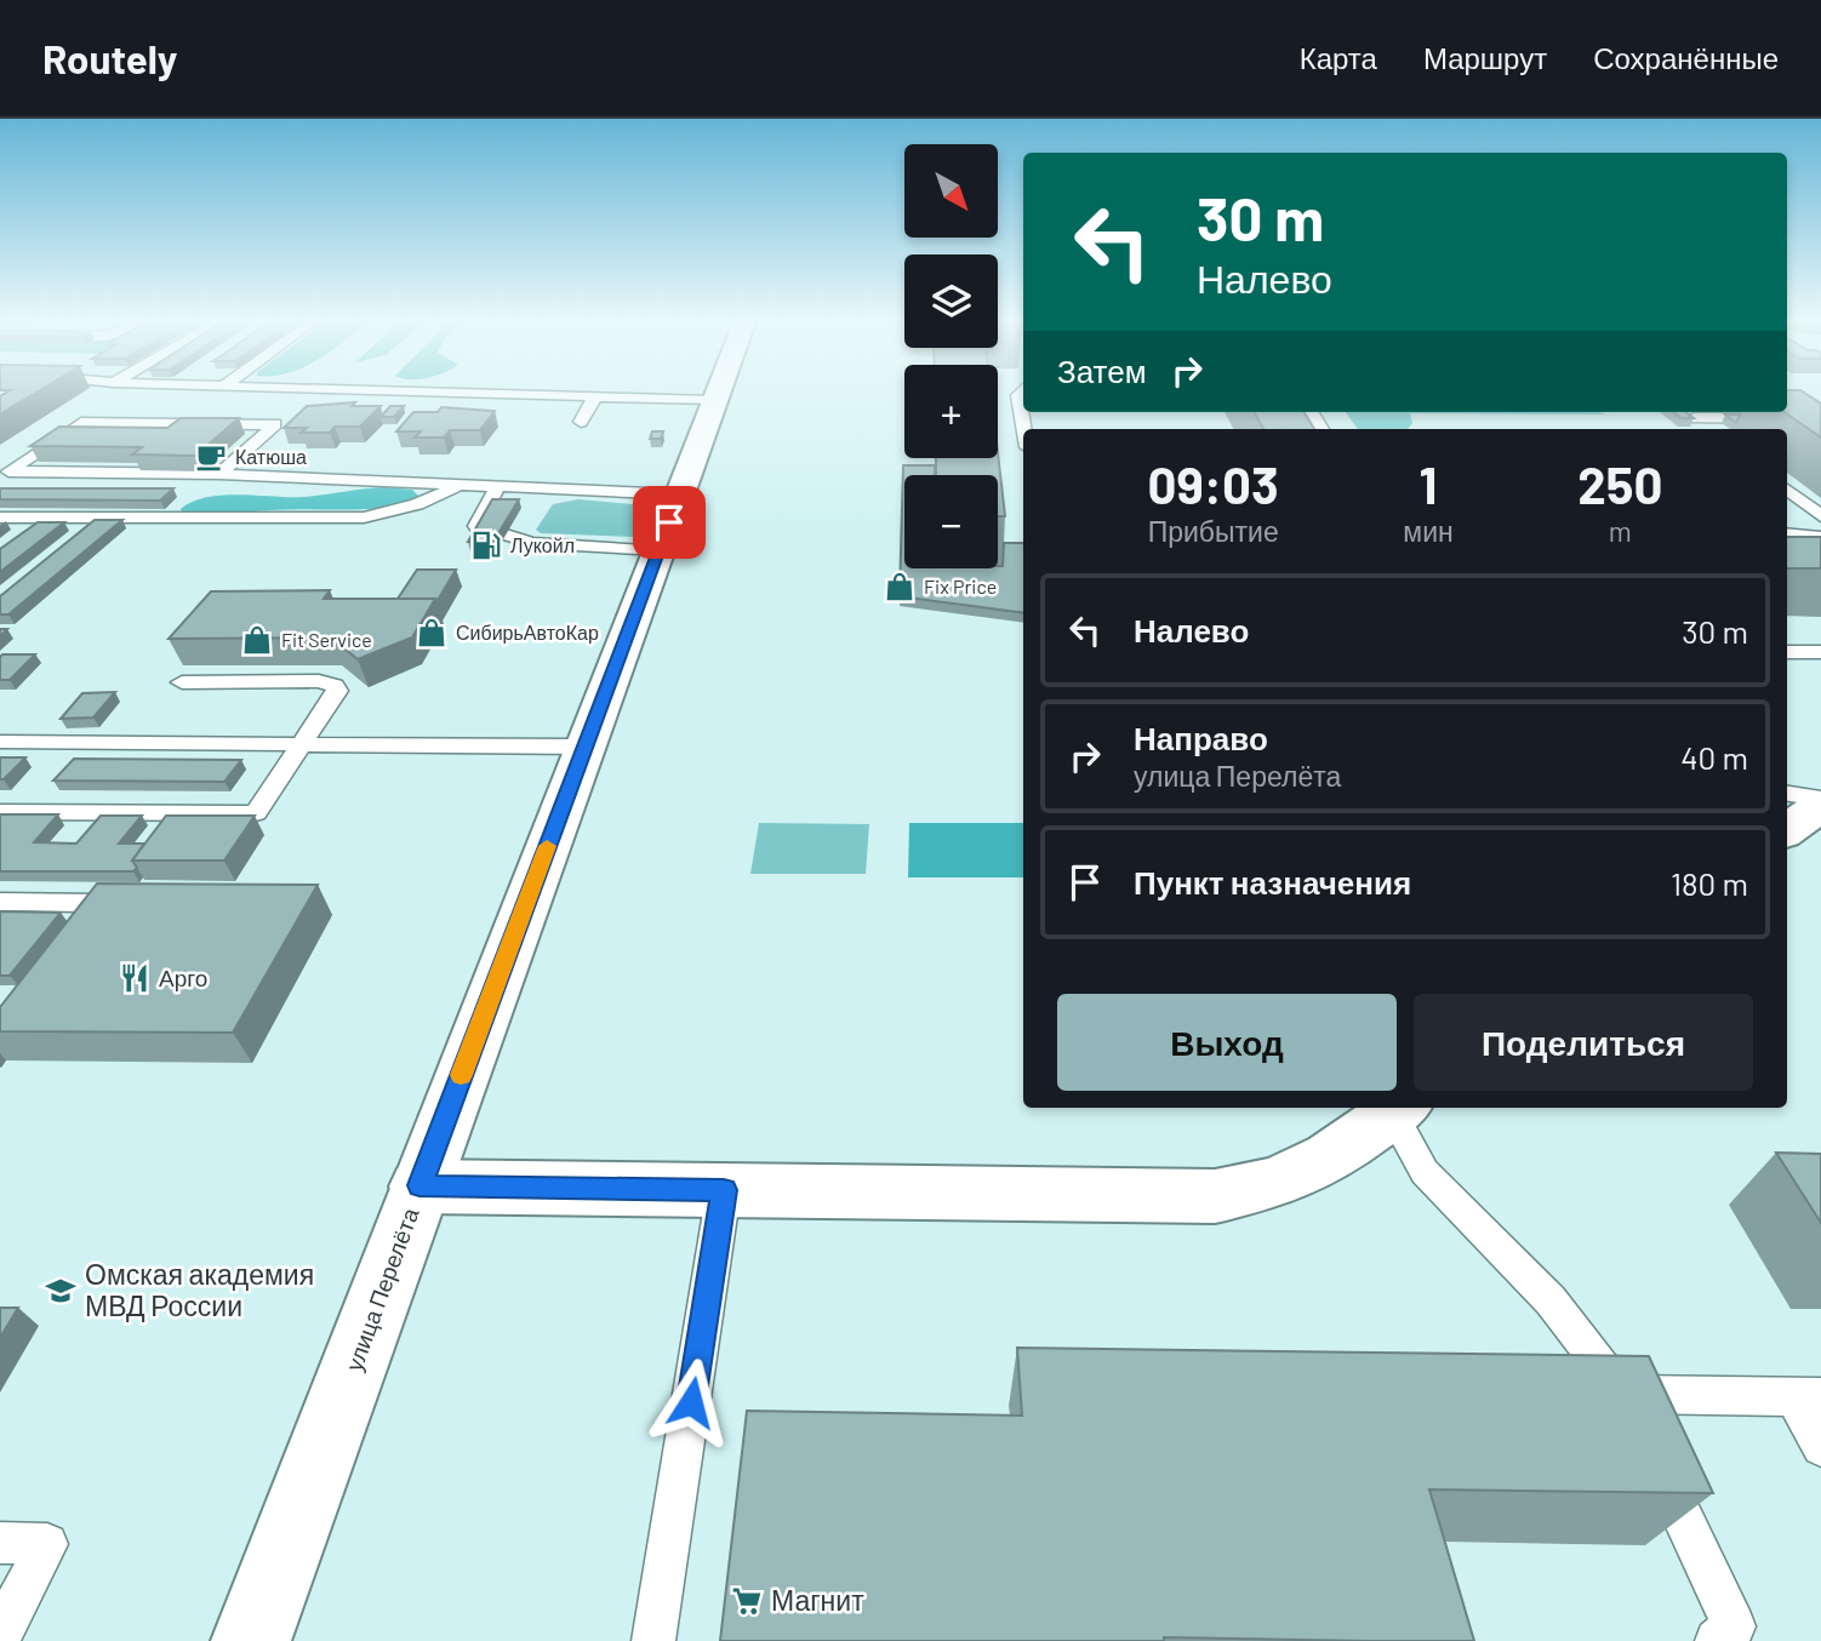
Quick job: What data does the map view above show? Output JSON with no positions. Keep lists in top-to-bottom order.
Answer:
{
  "streets": {
    "main road": ["улица Перелёта"]
  },
  "places": {
    "cafe": ["Катюша"],
    "fuel station": ["Лукойл"],
    "shop": ["Fix Price", "СибирьАвтоКар", "Fit Service"],
    "restaurant": ["Арго"],
    "school or university": ["Омская академия МВД России"],
    "supermarket": ["Магнит"]
  },
  "north": "bottom right",
  "page": {
    "header": "Routely",
    "nav": ["Карта", "Маршрут", "Сохранённые"],
    "map_buttons": ["+", "−"],
    "turn": ["30 m", "Налево"],
    "then": "Затем",
    "eta": [
      "09:03",
      "Прибытие",
      "1",
      "мин",
      "250",
      "m"
    ],
    "list": [
      {
        "name": "Налево",
        "value": "30 m"
      },
      {
        "name": "Направо",
        "note": "улица Перелёта",
        "value": "40 m"
      },
      {
        "name": "Пункт назначения",
        "value": "180 m"
      }
    ],
    "buttons": ["Выход", "Поделиться"]
  }
}
